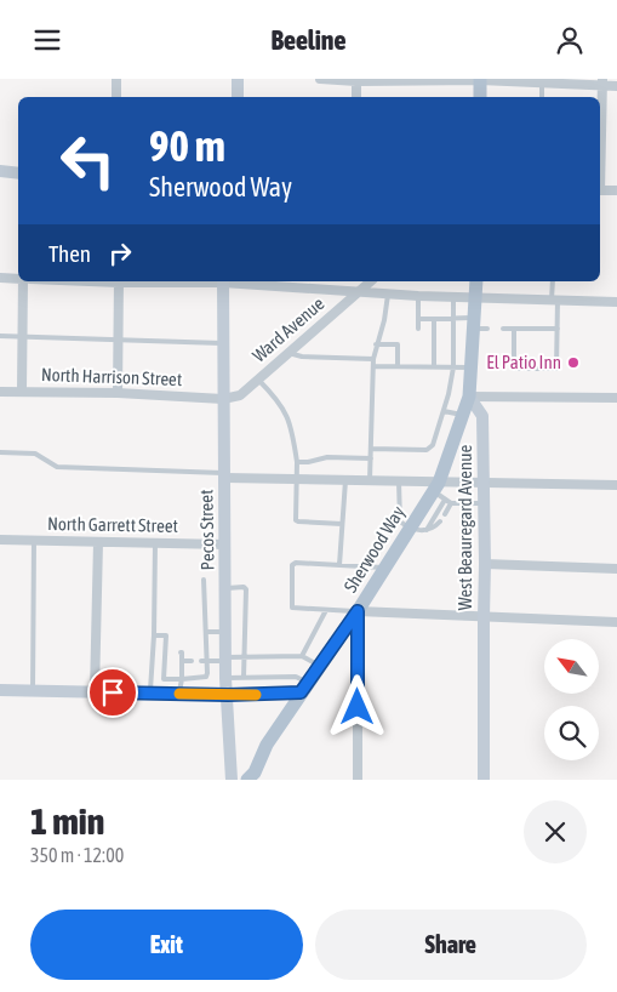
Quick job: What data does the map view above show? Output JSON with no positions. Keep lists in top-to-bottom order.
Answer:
{
  "streets": {
    "main road": ["Sherwood Way"],
    "street": [
      "Ward Avenue",
      "North Harrison Street",
      "North Garrett Street",
      "West Beauregard Avenue",
      "Pecos Street"
    ]
  },
  "crossings": [
    ["Ward Avenue", "North Harrison Street"],
    ["Ward Avenue", "Pecos Street"],
    ["North Harrison Street", "Pecos Street"],
    ["North Garrett Street", "Pecos Street"],
    ["West Beauregard Avenue", "Sherwood Way"]
  ],
  "places": ["El Patio Inn"],
  "north": "top left",
  "page": {
    "header": "Beeline",
    "turn": ["90 m", "Sherwood Way"],
    "then": "Then",
    "heading": ["1 min", "350 m · 12:00"],
    "buttons": ["Exit", "Share"]
  }
}
